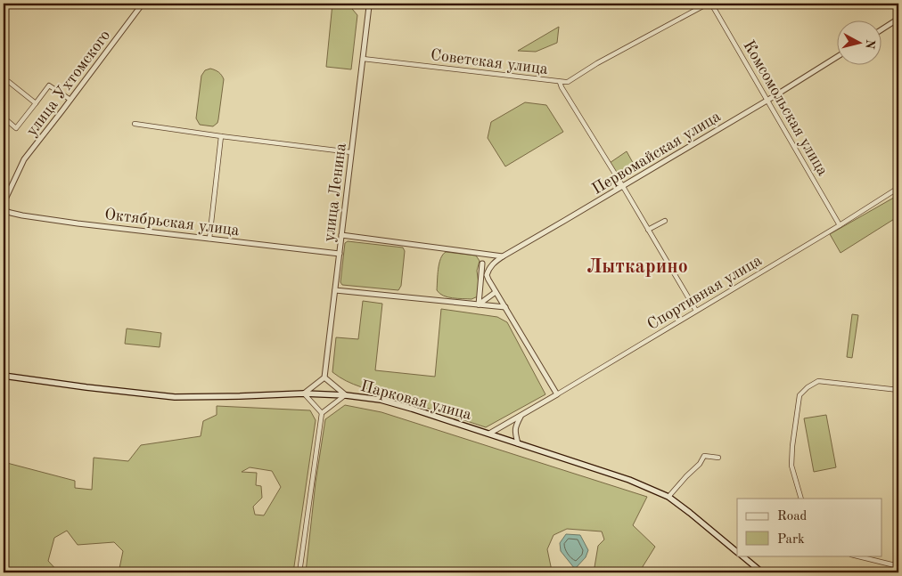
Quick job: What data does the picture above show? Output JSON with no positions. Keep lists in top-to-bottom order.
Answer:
{
  "streets": {
    "main road": ["Парковая улица"],
    "street": [
      "Советская улица",
      "улица Ухтомского",
      "Комсомольская улица",
      "Первомайская улица",
      "улица Ленина",
      "Октябрьская улица",
      "Спортивная улица"
    ]
  },
  "crossings": [
    ["Советская улица", "Первомайская улица"],
    ["Советская улица", "улица Ленина"],
    ["Советская улица", "Спортивная улица"],
    ["Комсомольская улица", "Первомайская улица"],
    ["Комсомольская улица", "Спортивная улица"],
    ["улица Ленина", "Октябрьская улица"],
    ["Спортивная улица", "Парковая улица"]
  ],
  "districts": ["Лыткарино"],
  "legend": ["Road", "Park"],
  "north": "right"
}
